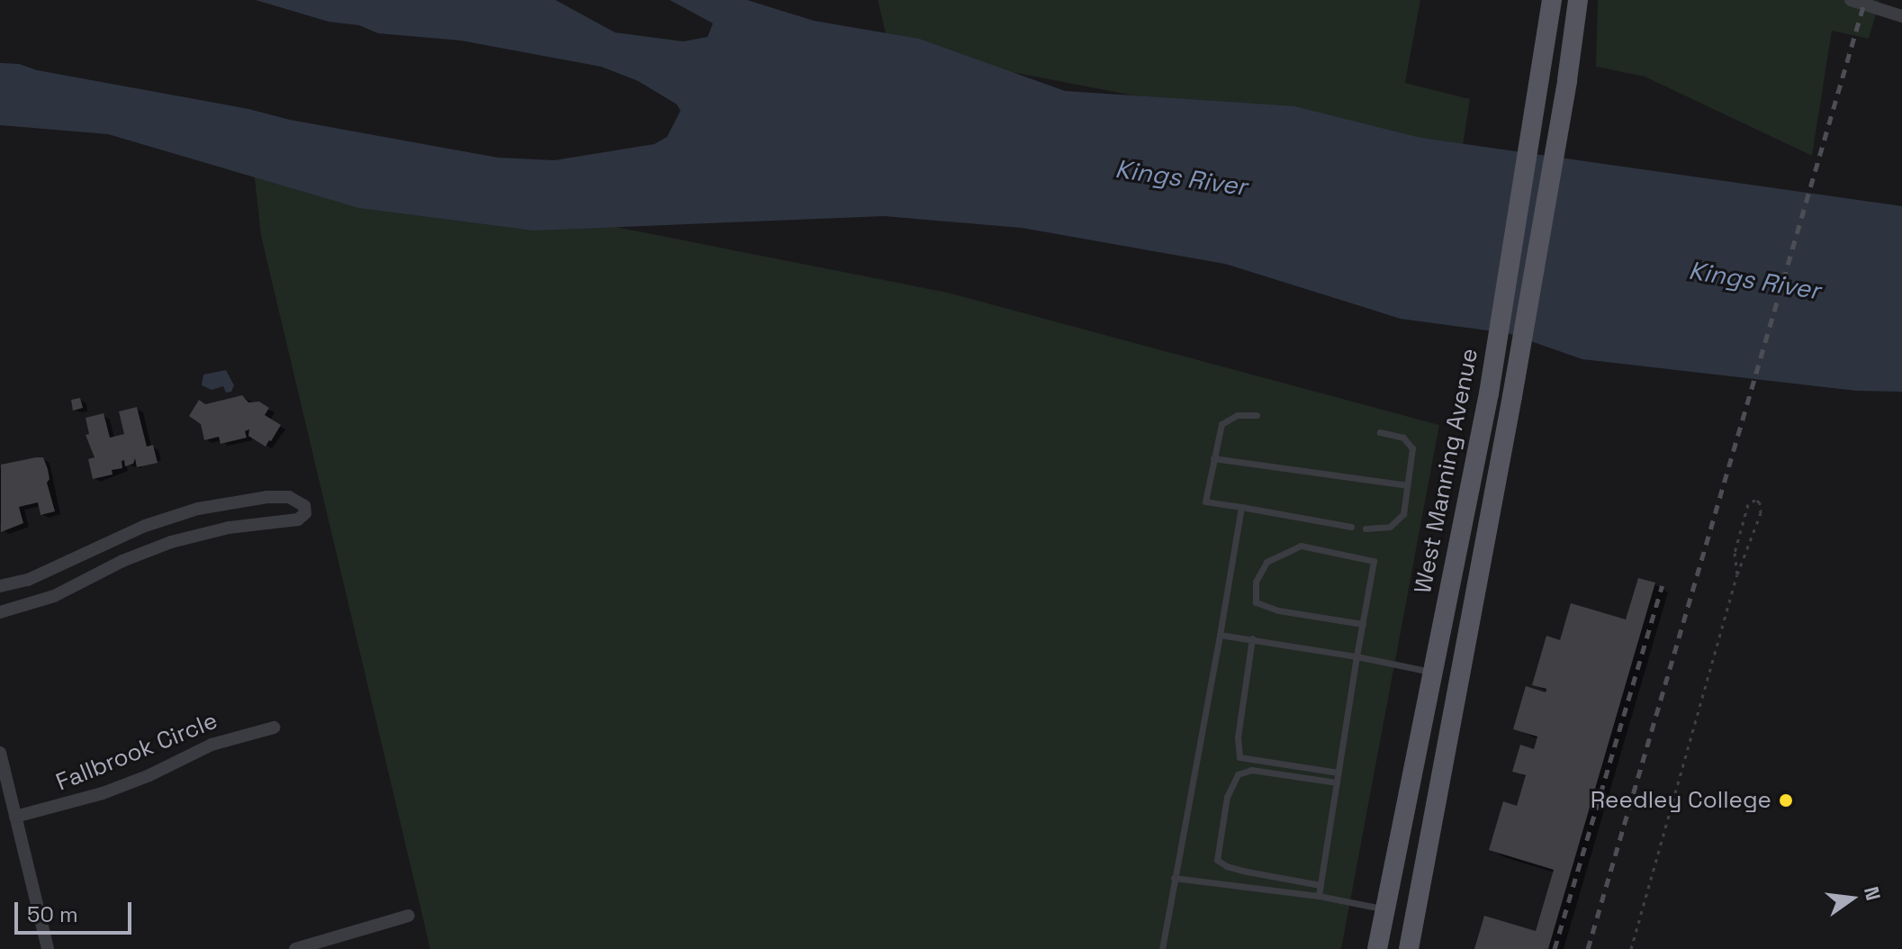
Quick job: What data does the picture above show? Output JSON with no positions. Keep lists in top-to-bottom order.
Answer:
{
  "streets": {
    "main road": ["West Manning Avenue"],
    "street": ["Fallbrook Circle"]
  },
  "water": ["Kings River"],
  "places": ["Reedley College"],
  "scale_bar": "50 m",
  "north": "right"
}
